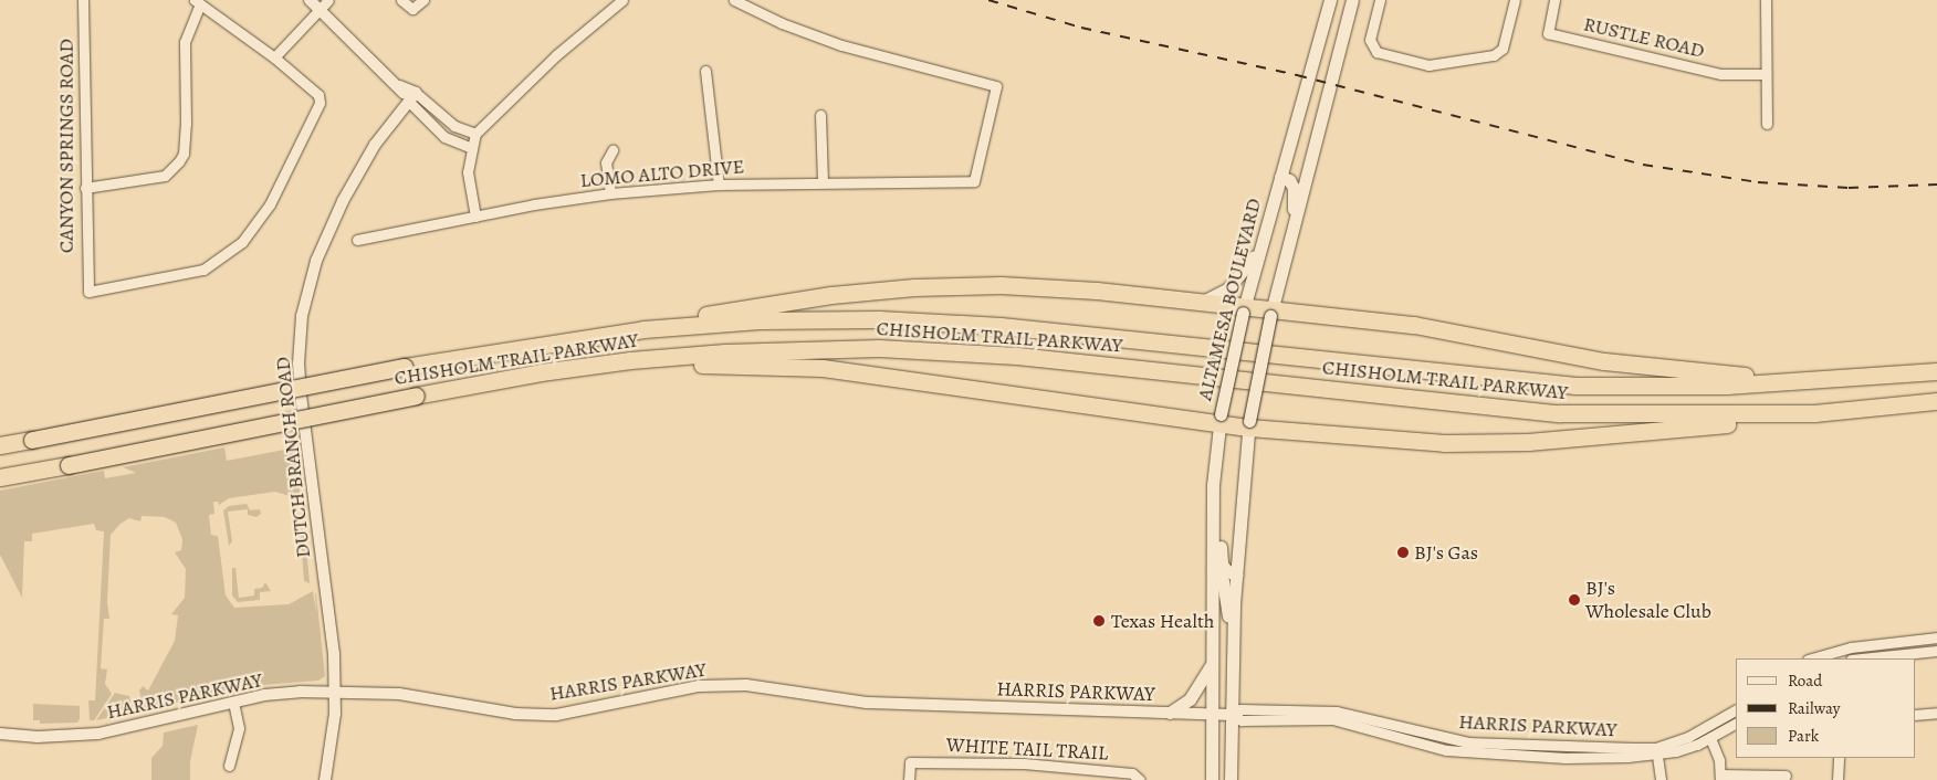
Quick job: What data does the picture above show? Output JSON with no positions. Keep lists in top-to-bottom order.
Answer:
{
  "streets": {
    "highway": ["CHISHOLM TRAIL PARKWAY"],
    "main road": ["ALTAMESA BOULEVARD"],
    "street": [
      "RUSTLE ROAD",
      "CANYON SPRINGS ROAD",
      "LOMO ALTO DRIVE",
      "DUTCH BRANCH ROAD",
      "HARRIS PARKWAY",
      "WHITE TAIL TRAIL"
    ]
  },
  "crossings": [
    ["ALTAMESA BOULEVARD", "HARRIS PARKWAY"],
    ["DUTCH BRANCH ROAD", "HARRIS PARKWAY"]
  ],
  "places": ["BJ's Gas", "BJ's Wholesale Club", "Texas Health"],
  "legend": ["Road", "Railway", "Park"]
}
